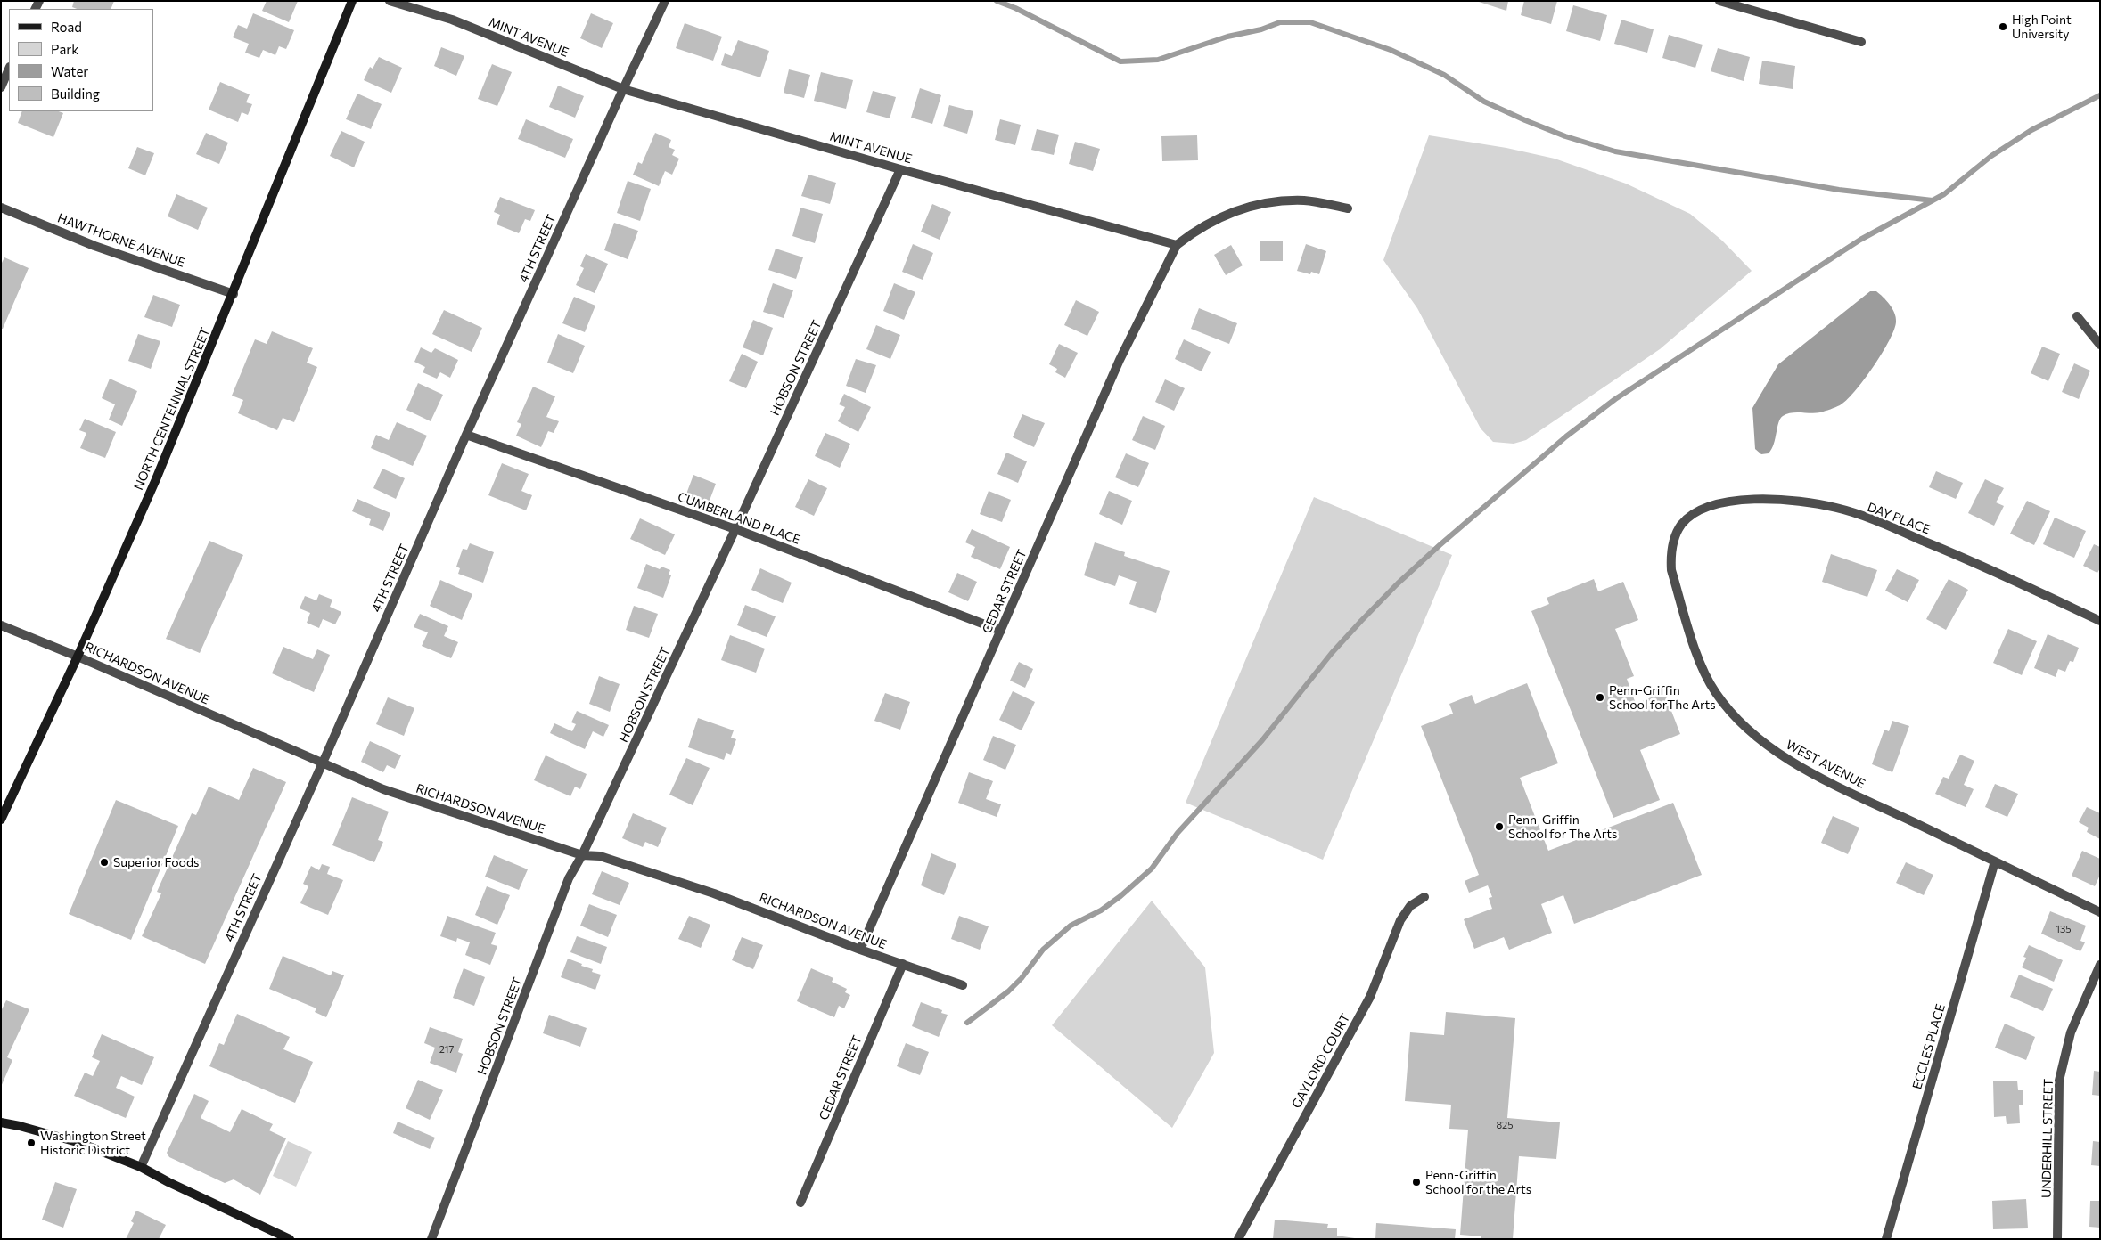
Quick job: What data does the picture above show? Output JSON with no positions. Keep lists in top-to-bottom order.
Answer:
{
  "streets": {
    "main road": ["NORTH CENTENNIAL STREET"],
    "street": [
      "MINT AVENUE",
      "HAWTHORNE AVENUE",
      "4TH STREET",
      "HOBSON STREET",
      "CUMBERLAND PLACE",
      "DAY PLACE",
      "CEDAR STREET",
      "RICHARDSON AVENUE",
      "WEST AVENUE",
      "ECCLES PLACE",
      "GAYLORD COURT",
      "UNDERHILL STREET"
    ]
  },
  "crossings": [
    ["MINT AVENUE", "4TH STREET"],
    ["MINT AVENUE", "HOBSON STREET"],
    ["MINT AVENUE", "CEDAR STREET"],
    ["HAWTHORNE AVENUE", "NORTH CENTENNIAL STREET"],
    ["4TH STREET", "CUMBERLAND PLACE"],
    ["4TH STREET", "RICHARDSON AVENUE"],
    ["HOBSON STREET", "CUMBERLAND PLACE"],
    ["HOBSON STREET", "RICHARDSON AVENUE"],
    ["NORTH CENTENNIAL STREET", "RICHARDSON AVENUE"],
    ["CUMBERLAND PLACE", "CEDAR STREET"],
    ["DAY PLACE", "WEST AVENUE"],
    ["CEDAR STREET", "RICHARDSON AVENUE"],
    ["WEST AVENUE", "ECCLES PLACE"]
  ],
  "places": [
    "High Point University",
    "Penn-Griffin School forThe Arts",
    "Penn-Griffin School for The Arts",
    "Superior Foods",
    "Washington Street Historic District",
    "Penn-Griffin School for the Arts"
  ],
  "house_numbers": ["135", "217", "825"],
  "legend": [
    "Road",
    "Park",
    "Water",
    "Building"
  ]
}
